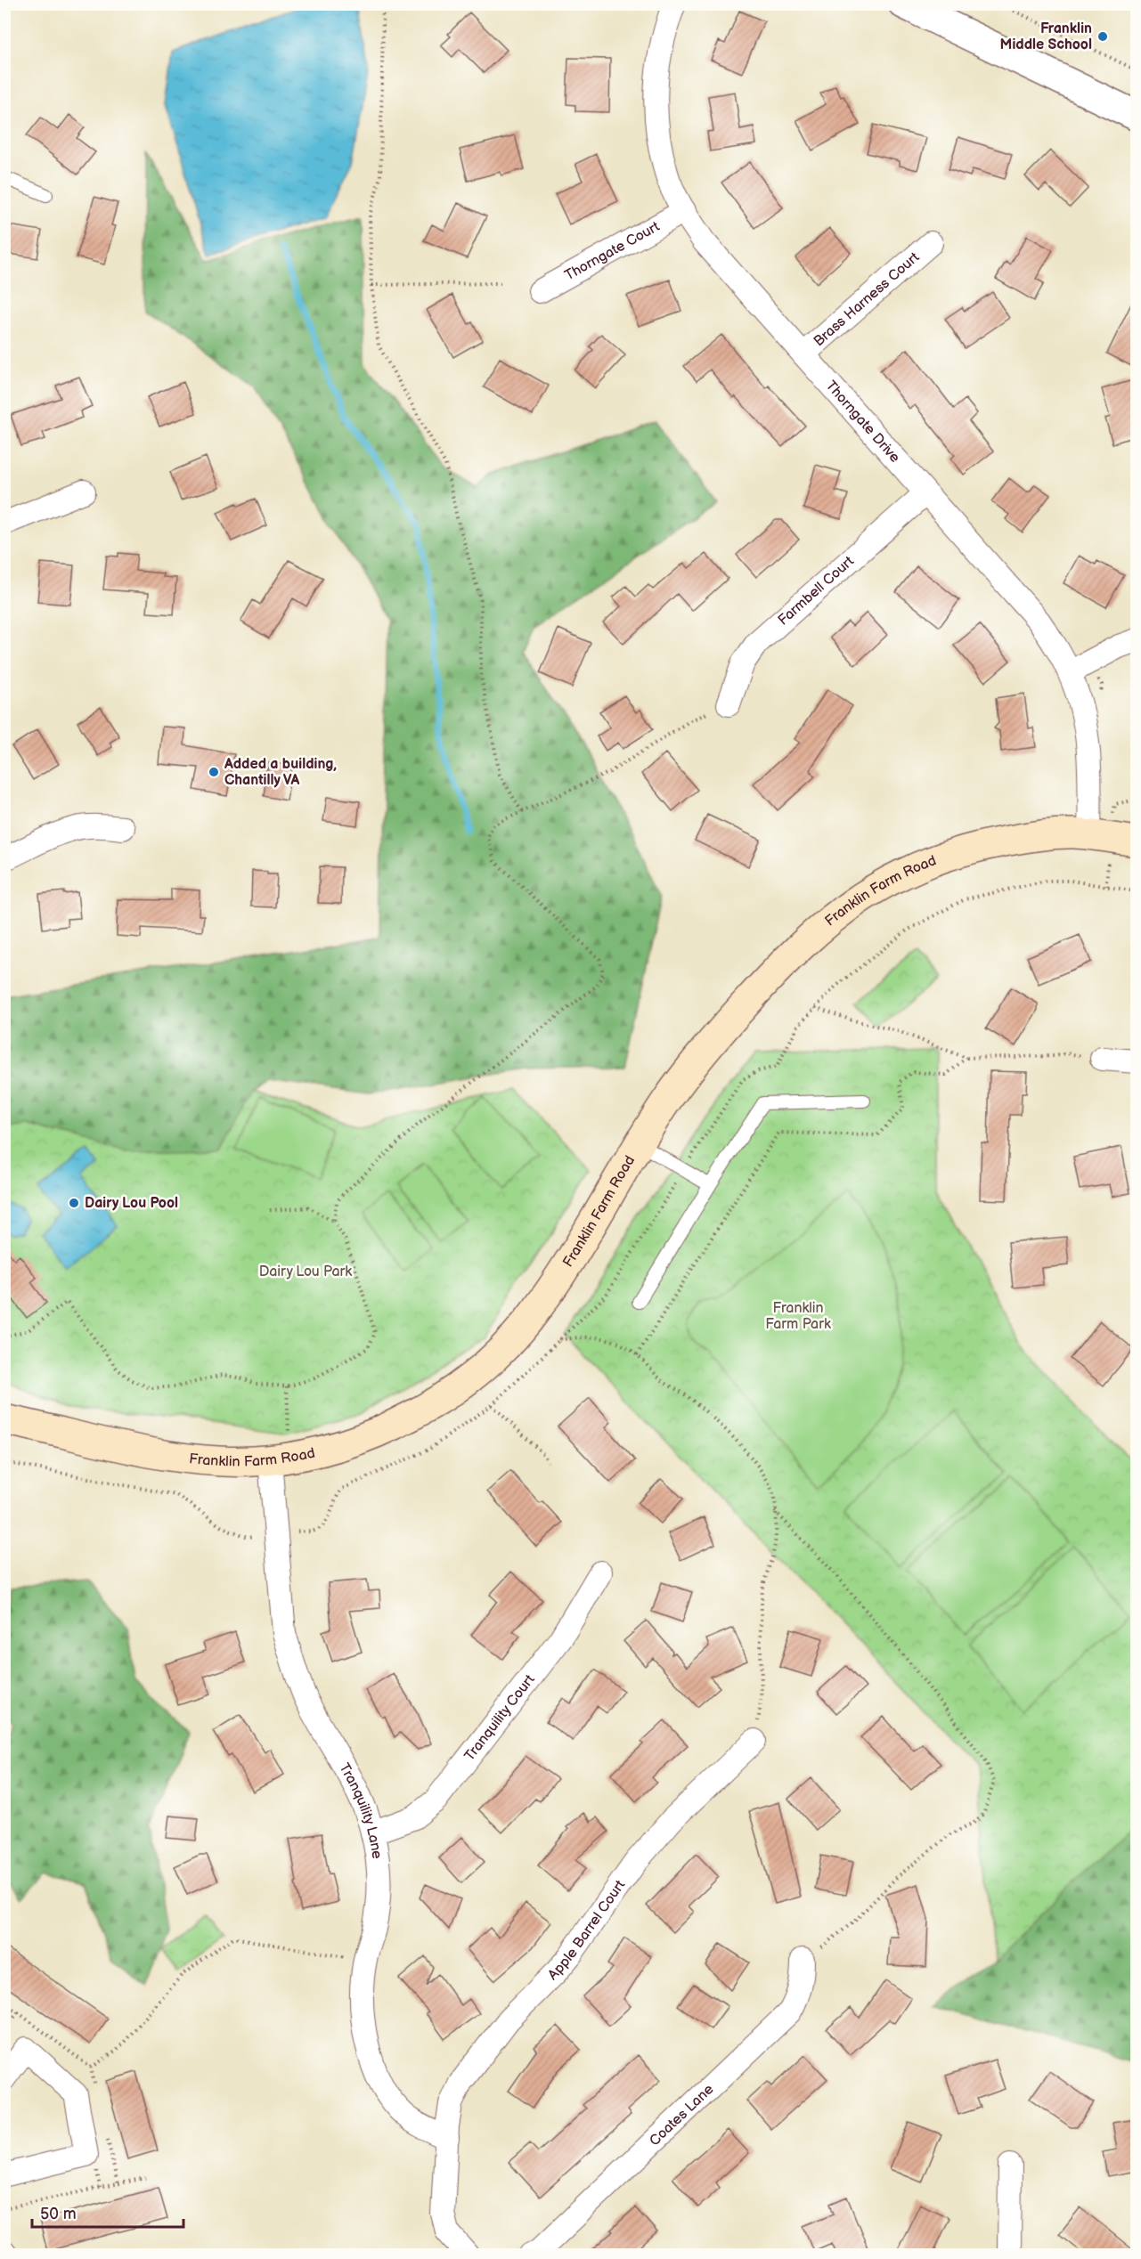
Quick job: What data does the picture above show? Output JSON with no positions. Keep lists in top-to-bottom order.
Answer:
{
  "streets": {
    "main road": ["Franklin Farm Road"],
    "street": [
      "Thorngate Court",
      "Brass Harness Court",
      "Thorngate Drive",
      "Farmbell Court",
      "Tranquility Court",
      "Tranquility Lane",
      "Apple Barrel Court",
      "Coates Lane"
    ]
  },
  "crossings": [
    ["Thorngate Court", "Thorngate Drive"],
    ["Brass Harness Court", "Thorngate Drive"],
    ["Thorngate Drive", "Farmbell Court"],
    ["Thorngate Drive", "Franklin Farm Road"],
    ["Franklin Farm Road", "Tranquility Lane"],
    ["Tranquility Court", "Tranquility Lane"],
    ["Tranquility Lane", "Apple Barrel Court"]
  ],
  "parks": ["Dairy Lou Park", "Franklin Farm Park"],
  "places": ["Franklin Middle School", "Added a building, Chantilly VA", "Dairy Lou Pool"],
  "scale_bar": "50 m"
}
